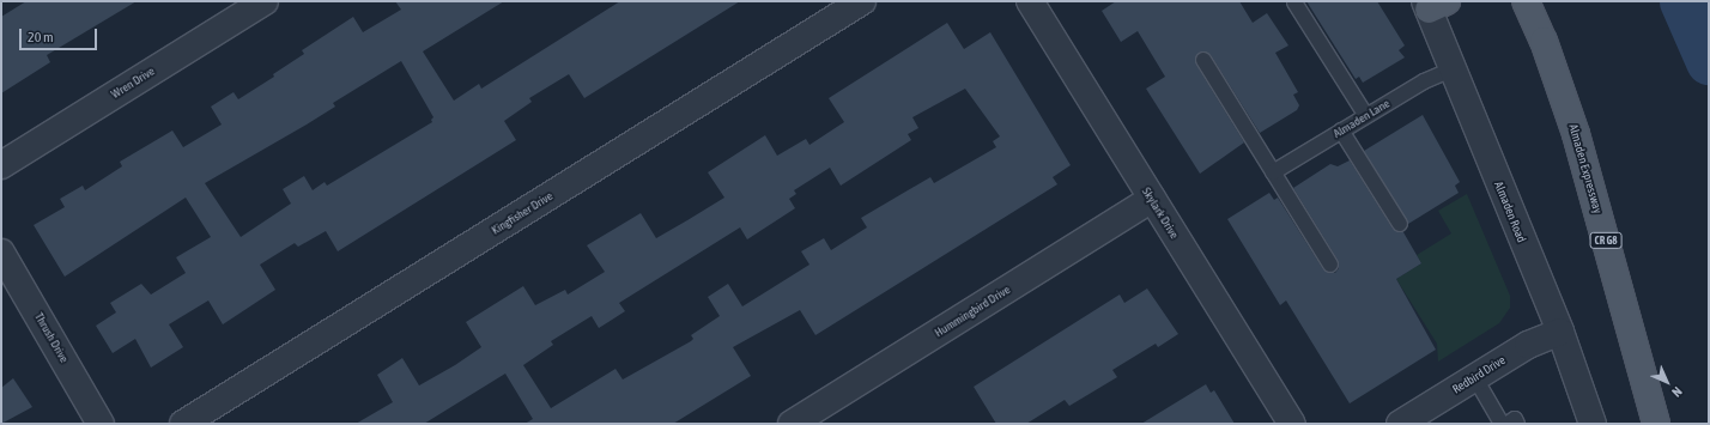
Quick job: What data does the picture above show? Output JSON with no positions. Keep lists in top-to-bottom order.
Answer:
{
  "streets": {
    "main road": ["Almaden Expressway", "CR G8"],
    "street": [
      "Wren Drive",
      "Almaden Road",
      "Kingfisher Drive",
      "Skylark Drive",
      "Hummingbird Drive",
      "Thrush Drive",
      "Redbird Drive"
    ],
    "lane": ["Almaden Lane"]
  },
  "crossings": [
    ["Almaden Lane", "Almaden Road"],
    ["Almaden Road", "Redbird Drive"],
    ["Skylark Drive", "Hummingbird Drive"]
  ],
  "scale_bar": "20 m",
  "north": "bottom right"
}
